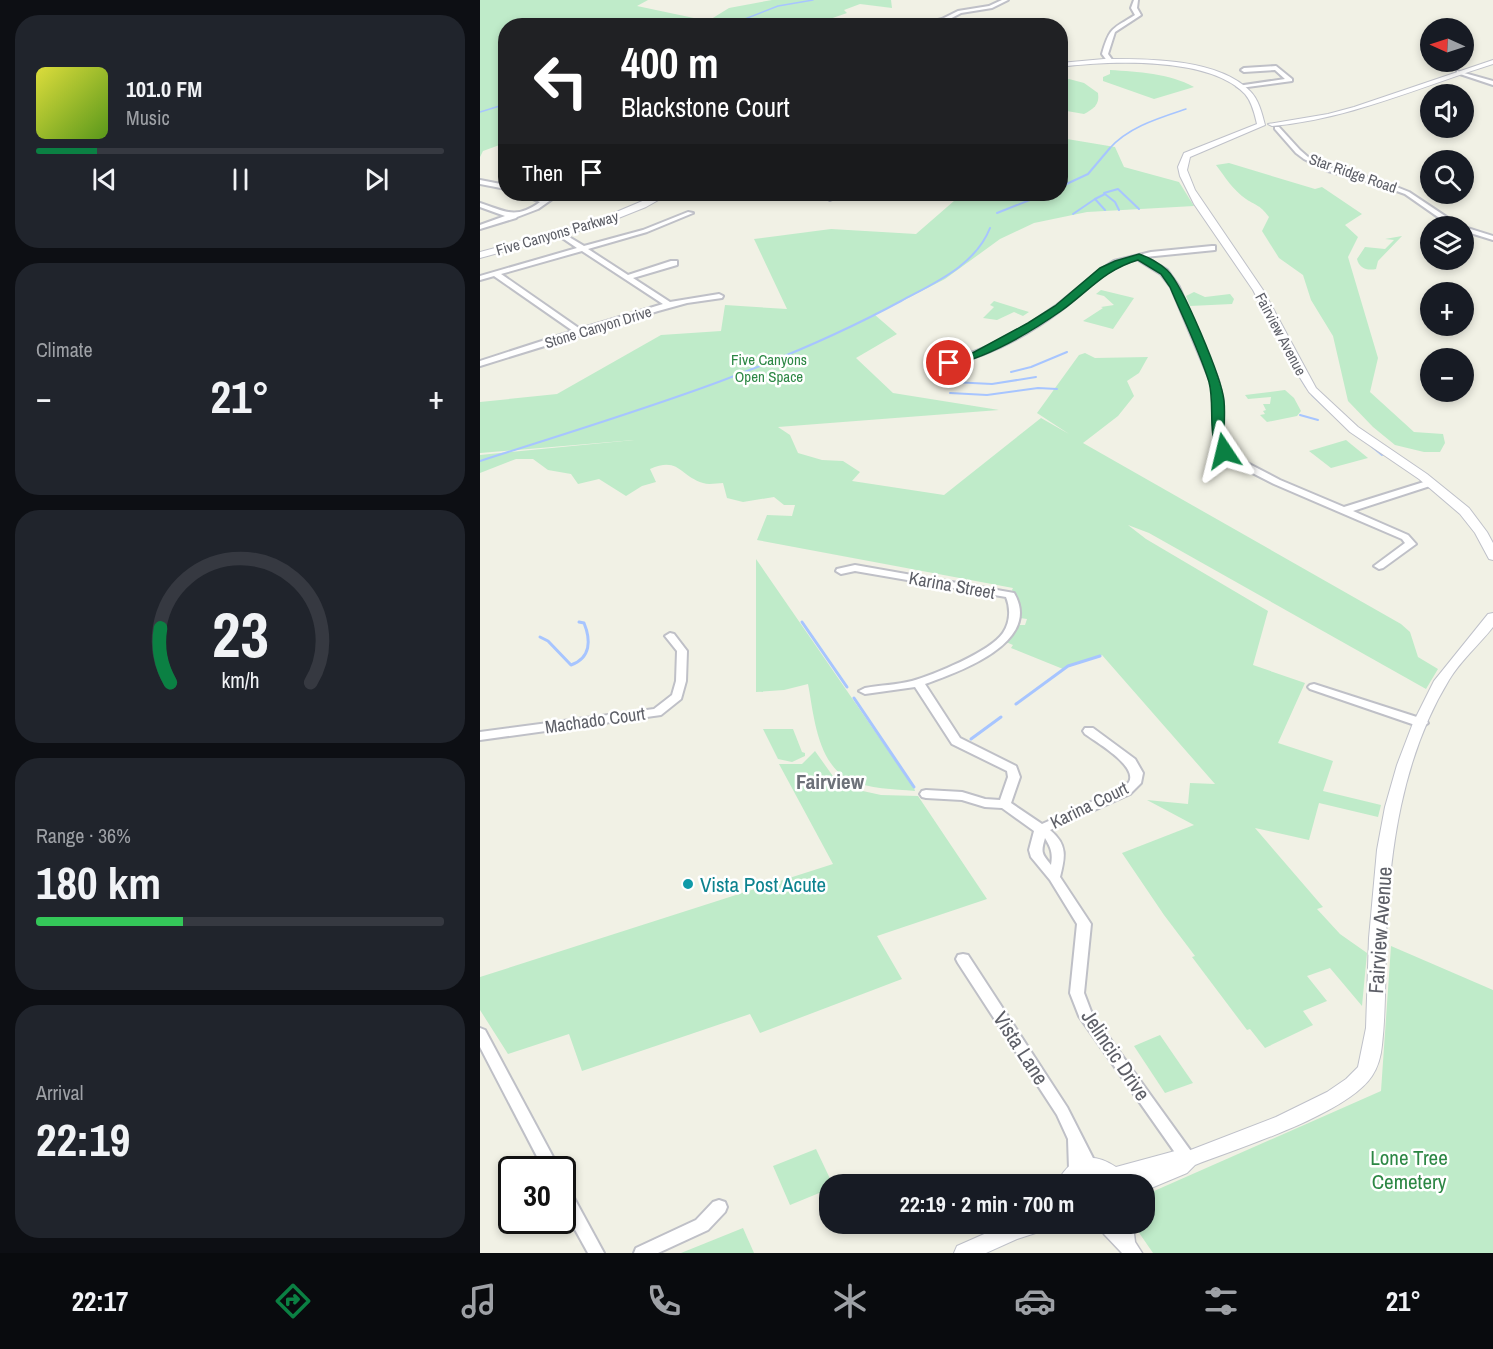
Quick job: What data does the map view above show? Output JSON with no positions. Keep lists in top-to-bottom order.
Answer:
{
  "streets": {
    "main road": ["Five Canyons Parkway", "Fairview Avenue"],
    "street": [
      "Star Ridge Road",
      "Stone Canyon Drive",
      "Karina Street",
      "Machado Court",
      "Karina Court",
      "Vista Lane",
      "Jelincic Drive"
    ]
  },
  "crossings": [
    ["Star Ridge Road", "Fairview Avenue"],
    ["Fairview Avenue", "Jelincic Drive"]
  ],
  "districts": ["Fairview"],
  "parks": ["Five Canyons Open Space", "Lone Tree Cemetery"],
  "places": ["Vista Post Acute"],
  "north": "left",
  "page": {
    "map_buttons": ["+", "−"],
    "turn": ["400 m", "Blackstone Court"],
    "song": ["101.0 FM", "Music"],
    "then": "Then",
    "tile": [
      "Climate",
      ["Range · 36%", "180 km"],
      ["Arrival", "22:19"]
    ],
    "heat": ["−", "21°", "+"],
    "limit": "30",
    "trip": "22:19 · 2 min · 700 m",
    "tabs": ["22:17", "21°"],
    "gauge": ["23", "km/h"]
  }
}
